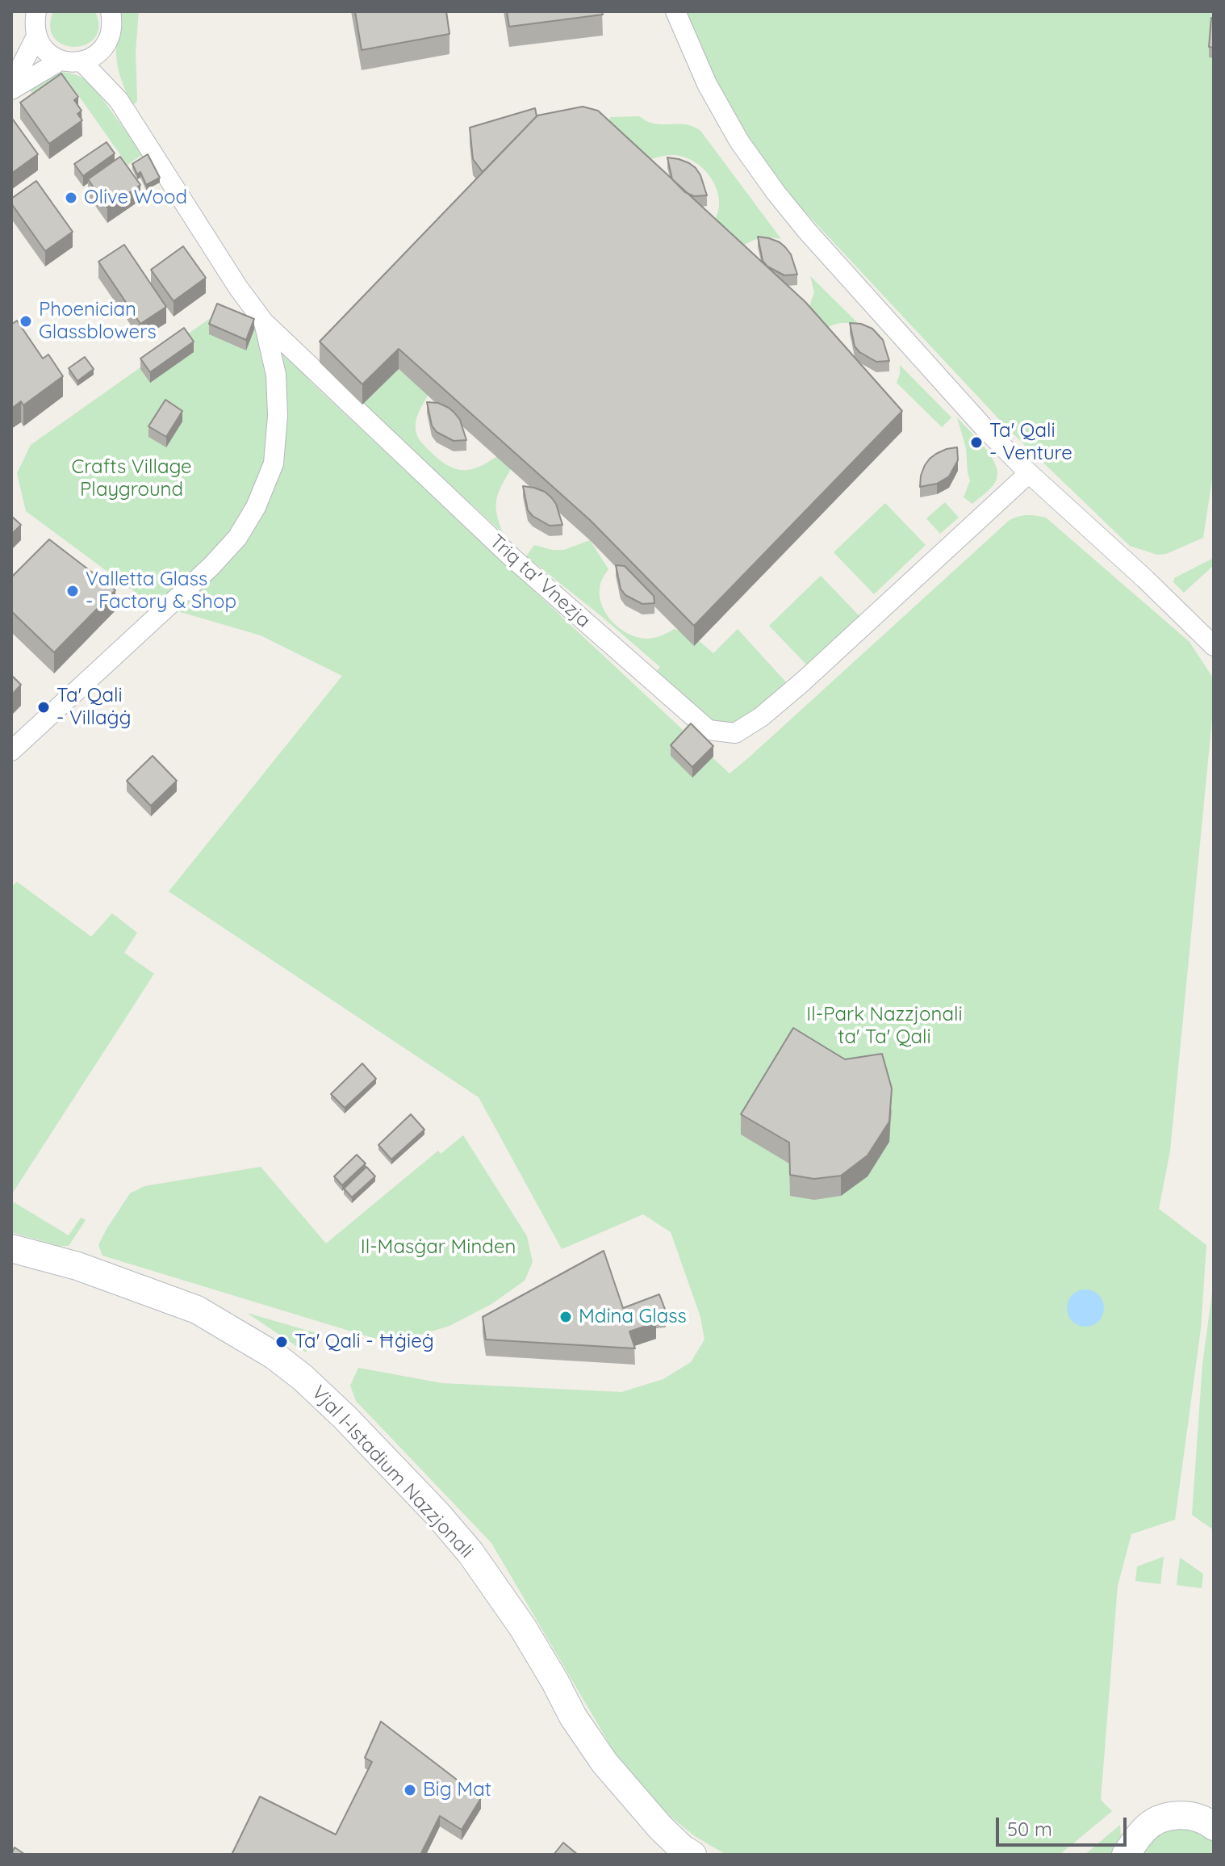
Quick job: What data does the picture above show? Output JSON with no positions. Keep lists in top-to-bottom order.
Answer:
{
  "streets": {
    "main road": ["Vjal l-Istadium Nazzjonali"],
    "street": ["Triq ta' Vnezja"]
  },
  "parks": ["Crafts Village Playground", "Il-Park Nazzjonali ta' Ta' Qali", "Il-Masġar Minden"],
  "places": [
    "Olive Wood",
    "Phoenician Glassblowers",
    "Ta' Qali - Venture",
    "Valletta Glass - Factory & Shop",
    "Ta' Qali - Villaġġ",
    "Mdina Glass",
    "Ta' Qali - Ħġieġ",
    "Big Mat"
  ],
  "scale_bar": "50 m"
}
